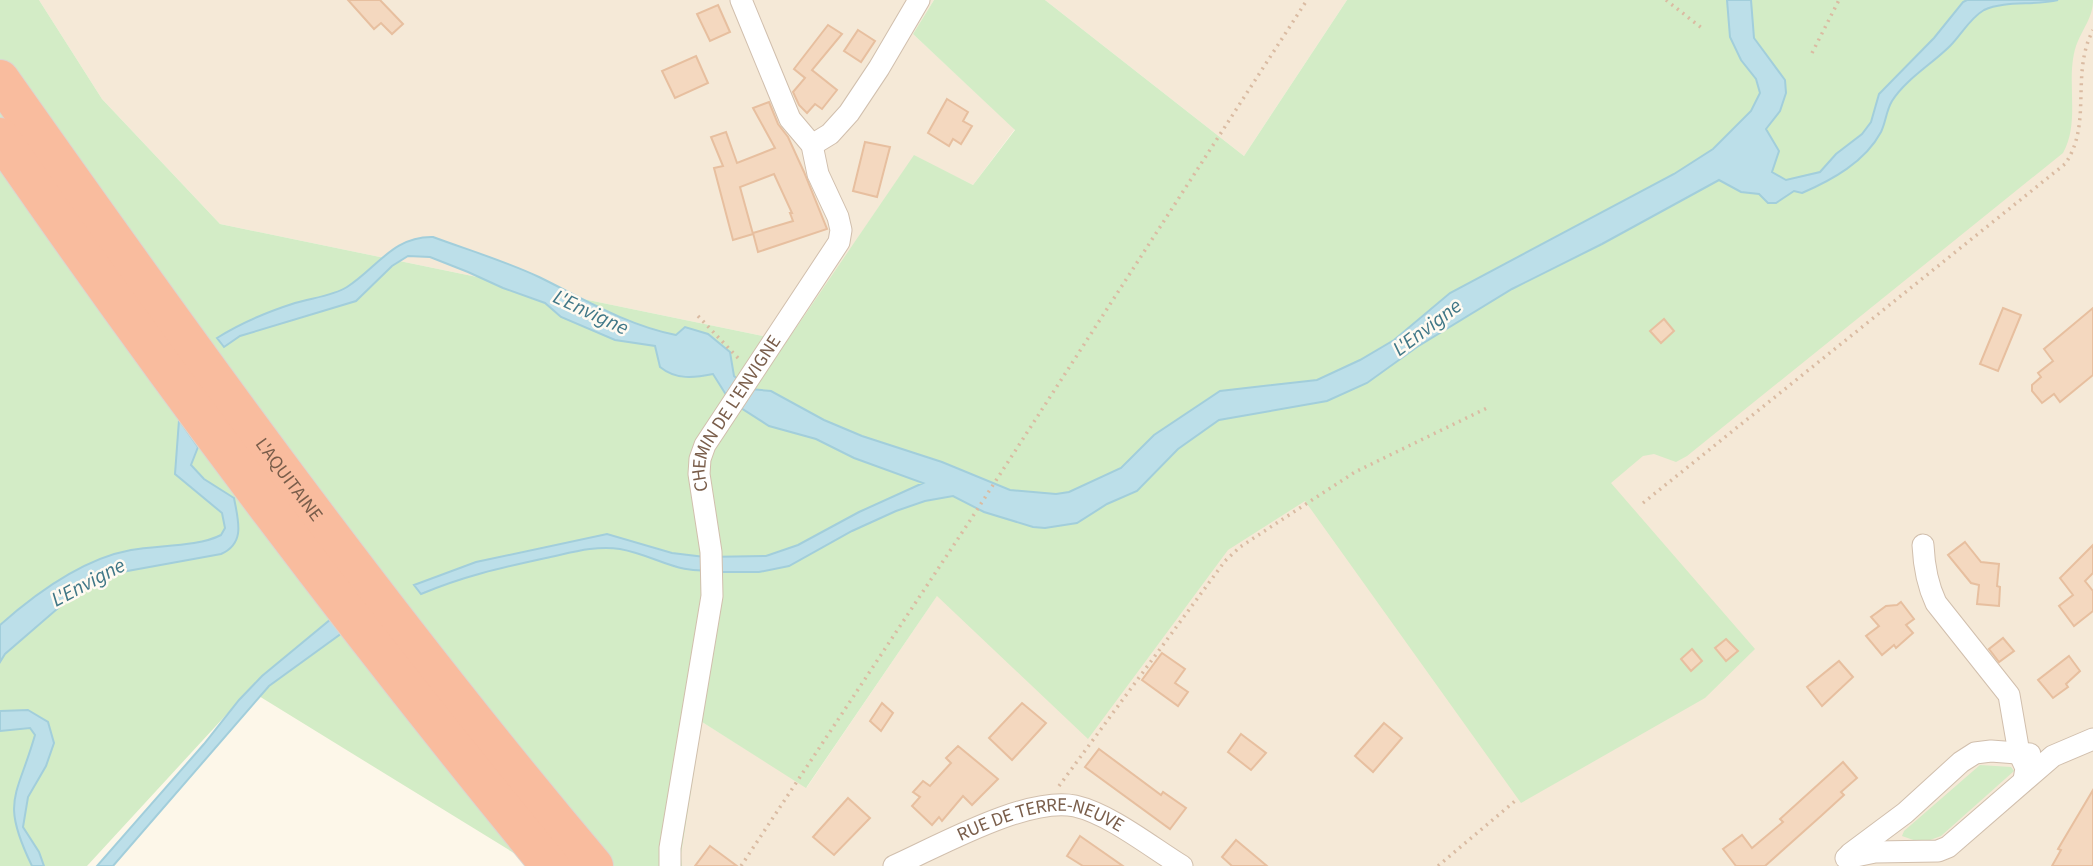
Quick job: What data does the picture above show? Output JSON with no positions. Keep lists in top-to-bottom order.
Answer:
{
  "streets": {
    "highway": ["L'AQUITAINE"],
    "street": ["CHEMIN DE L'ENVIGNE", "RUE DE TERRE-NEUVE"]
  },
  "water": ["L'Envigne"]
}
